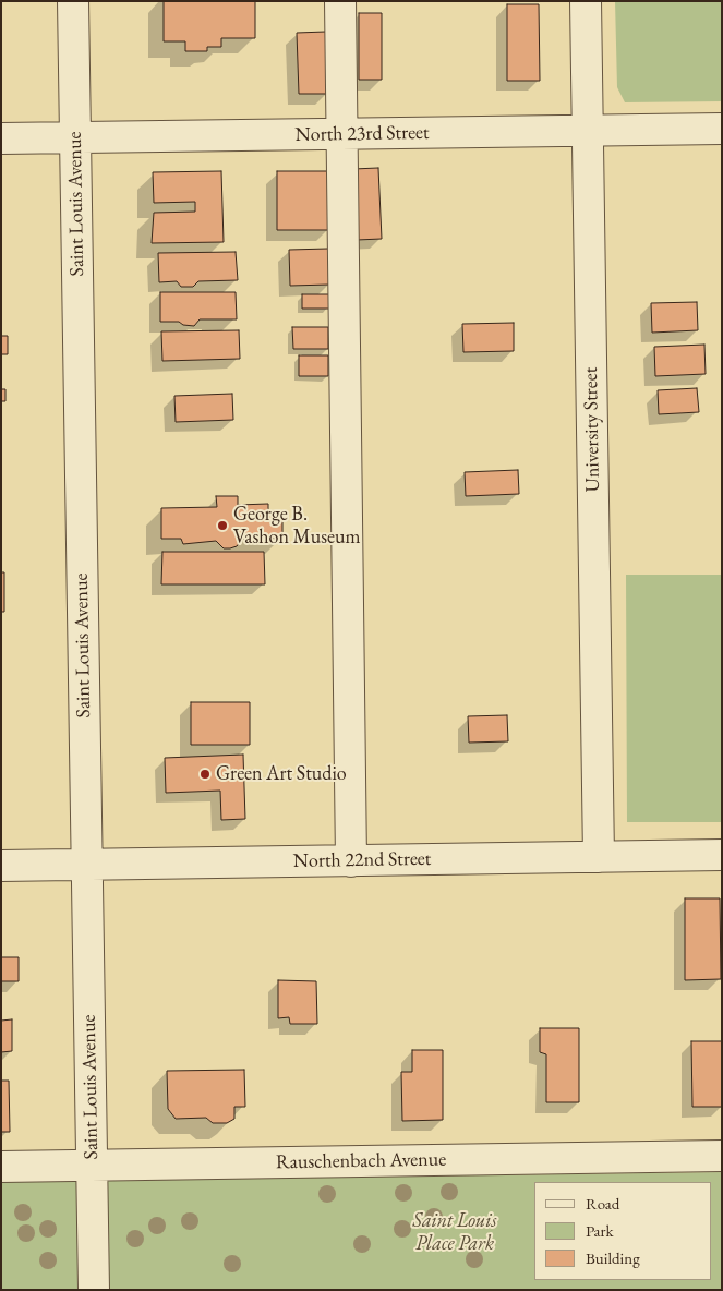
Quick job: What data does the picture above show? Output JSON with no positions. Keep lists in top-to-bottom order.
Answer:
{
  "streets": {
    "street": [
      "North 23rd Street",
      "Saint Louis Avenue",
      "University Street",
      "North 22nd Street",
      "Rauschenbach Avenue"
    ]
  },
  "crossings": [
    ["North 23rd Street", "Saint Louis Avenue"],
    ["North 23rd Street", "University Street"],
    ["Saint Louis Avenue", "North 22nd Street"],
    ["Saint Louis Avenue", "Rauschenbach Avenue"],
    ["University Street", "North 22nd Street"]
  ],
  "parks": ["Saint Louis Place Park"],
  "places": ["George B. Vashon Museum", "Green Art Studio"],
  "legend": ["Road", "Park", "Building"]
}
